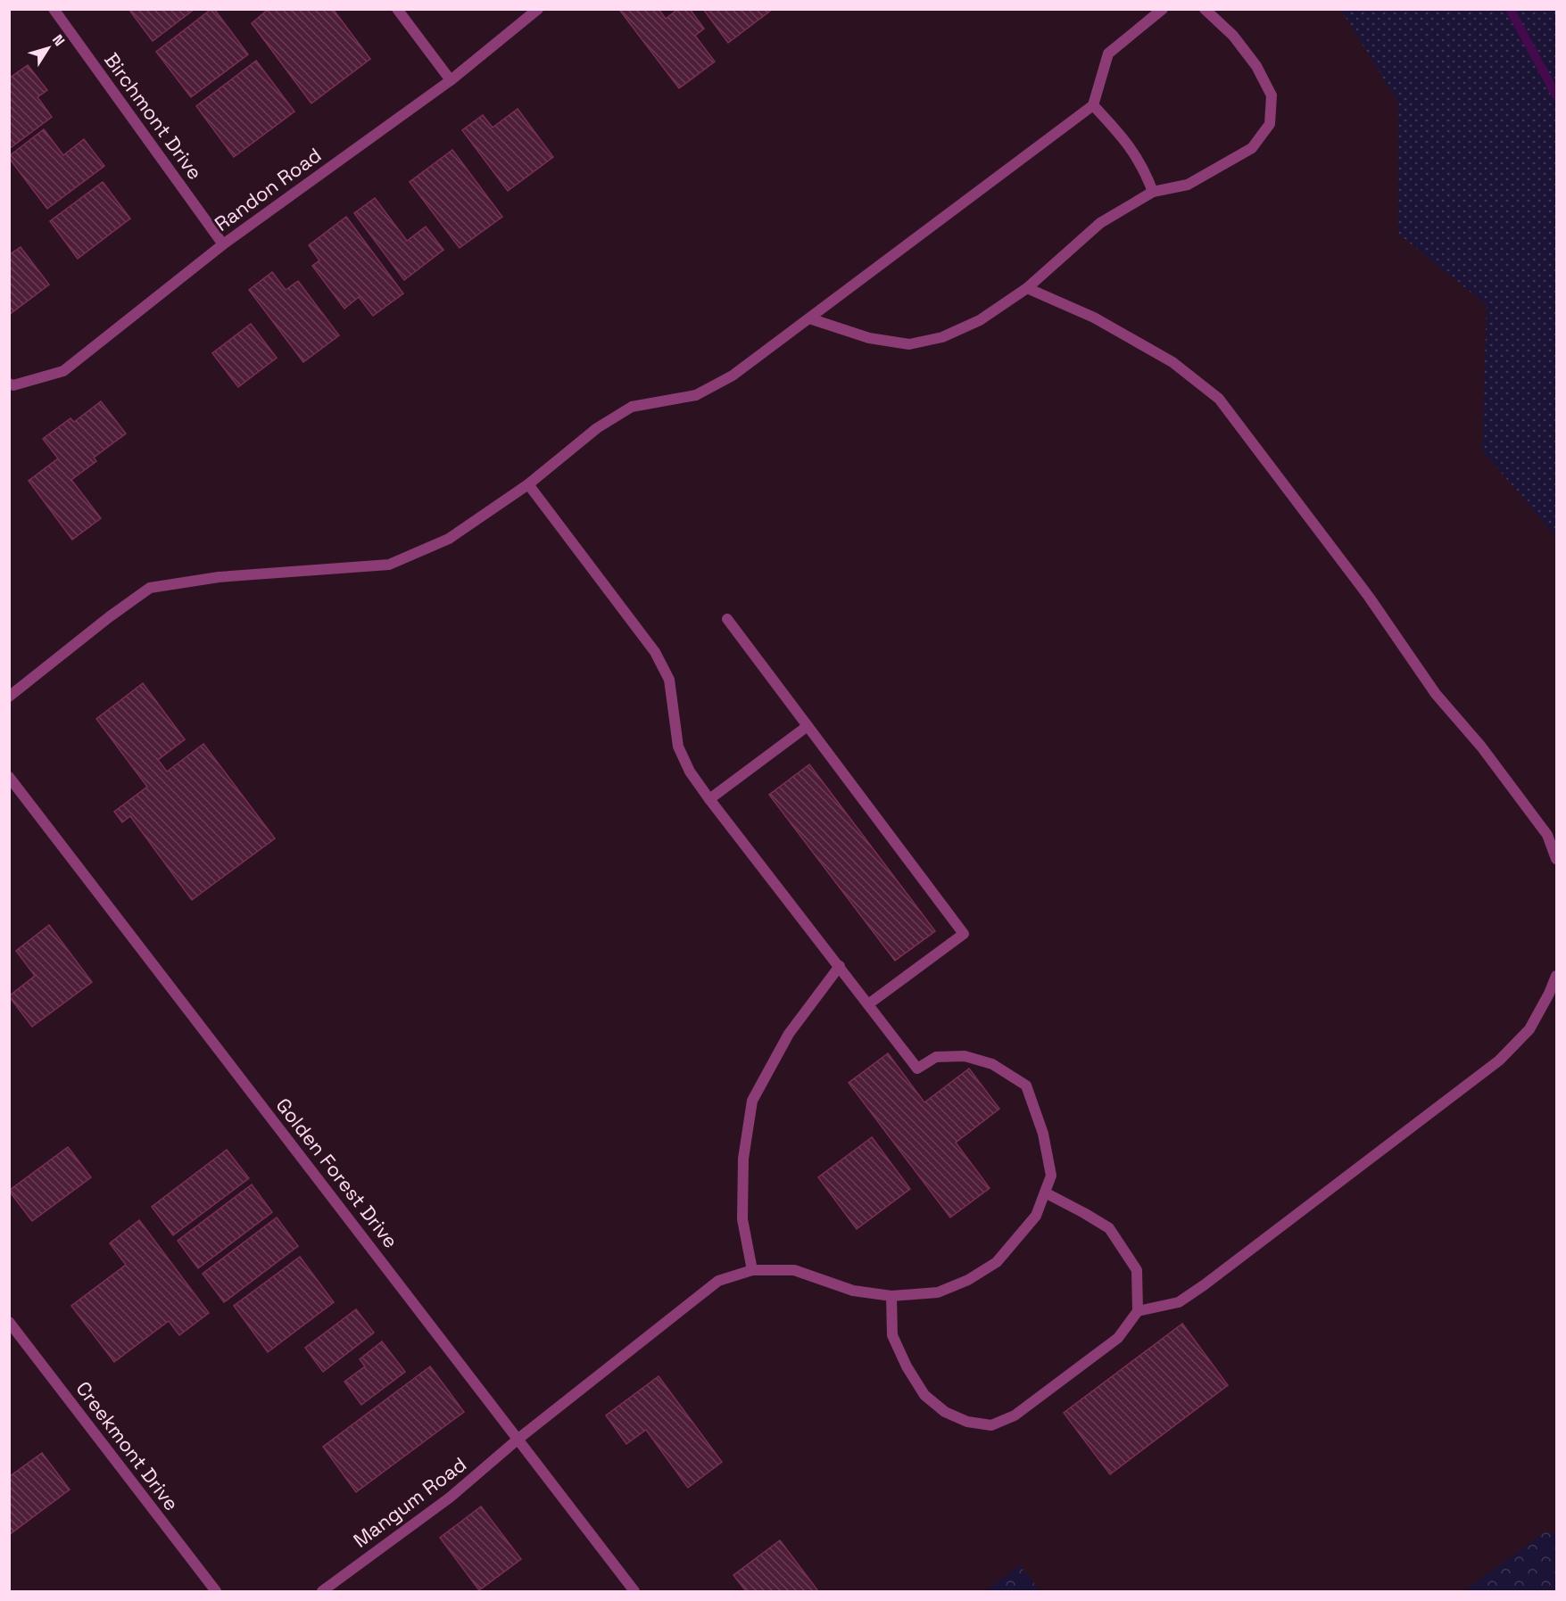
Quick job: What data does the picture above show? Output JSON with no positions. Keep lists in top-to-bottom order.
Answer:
{
  "streets": {
    "street": [
      "Birchmont Drive",
      "Randon Road",
      "Golden Forest Drive",
      "Creekmont Drive",
      "Mangum Road"
    ]
  },
  "crossings": [
    ["Birchmont Drive", "Randon Road"],
    ["Golden Forest Drive", "Mangum Road"]
  ],
  "north": "top right"
}
